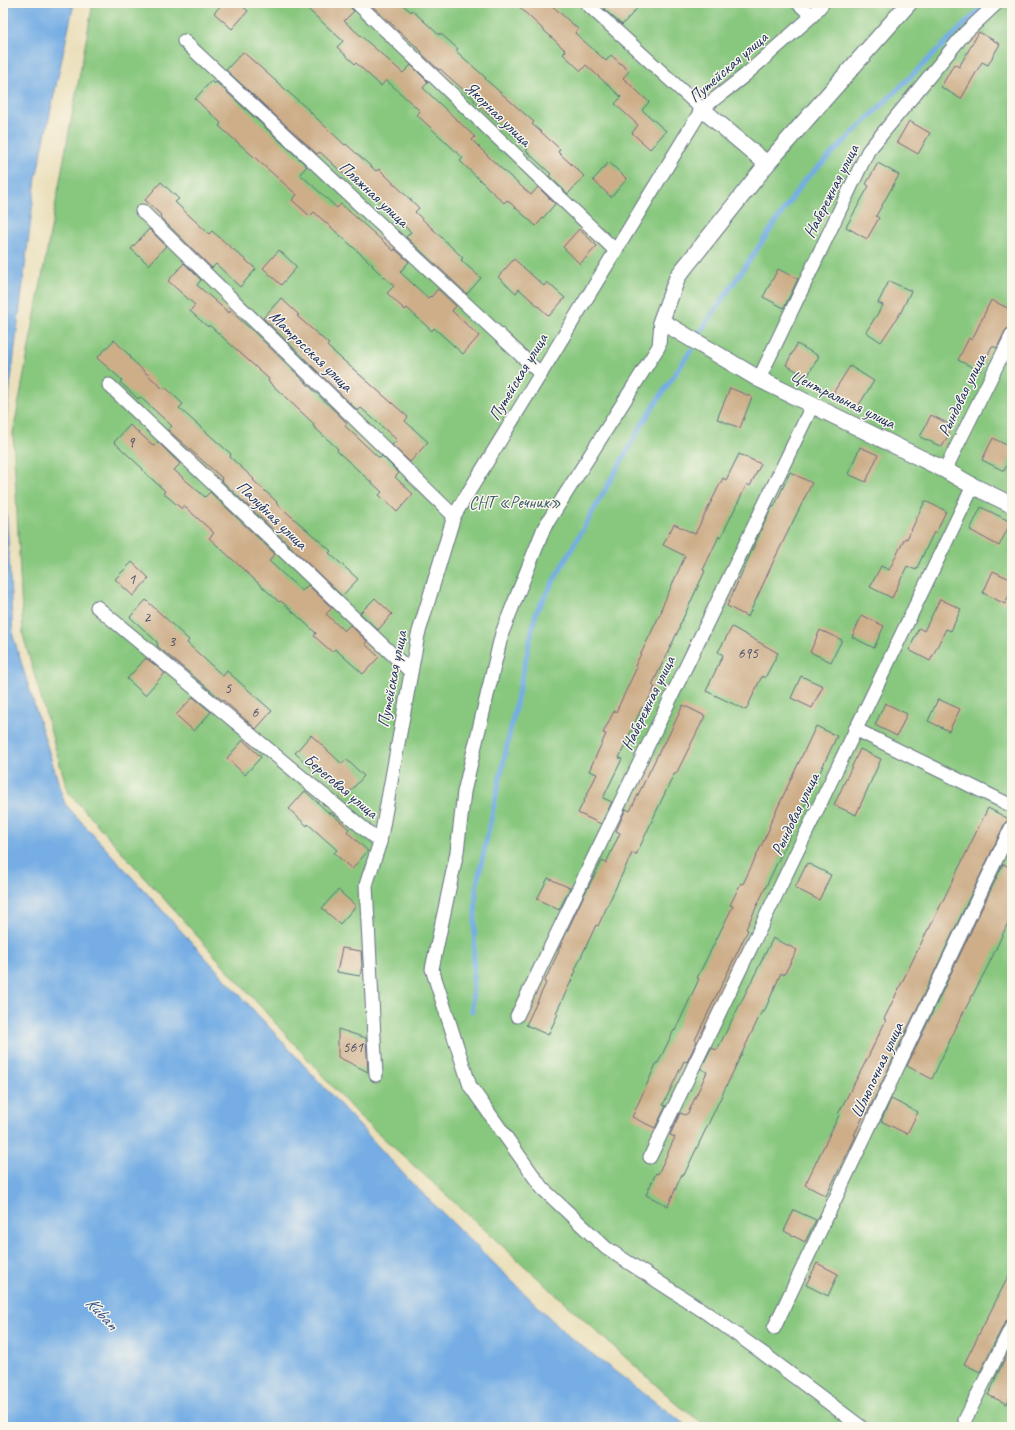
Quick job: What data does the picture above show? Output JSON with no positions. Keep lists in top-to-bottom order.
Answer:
{
  "streets": {
    "street": [
      "Путейская улица",
      "Якорная улица",
      "Набережная улица",
      "Пляжная улица",
      "Матросская улица",
      "Рындовая улица",
      "Центральная улица",
      "Палубная улица",
      "Береговая улица",
      "Шлюпочная улица"
    ]
  },
  "crossings": [
    ["Путейская улица", "Якорная улица"],
    ["Путейская улица", "Пляжная улица"],
    ["Путейская улица", "Матросская улица"],
    ["Путейская улица", "Палубная улица"],
    ["Путейская улица", "Береговая улица"],
    ["Набережная улица", "Центральная улица"],
    ["Рындовая улица", "Центральная улица"]
  ],
  "water": ["Kuban"],
  "parks": ["СНТ «Речник»"],
  "house_numbers": [
    "9",
    "1",
    "2",
    "3",
    "695",
    "5",
    "6",
    "561"
  ]
}
